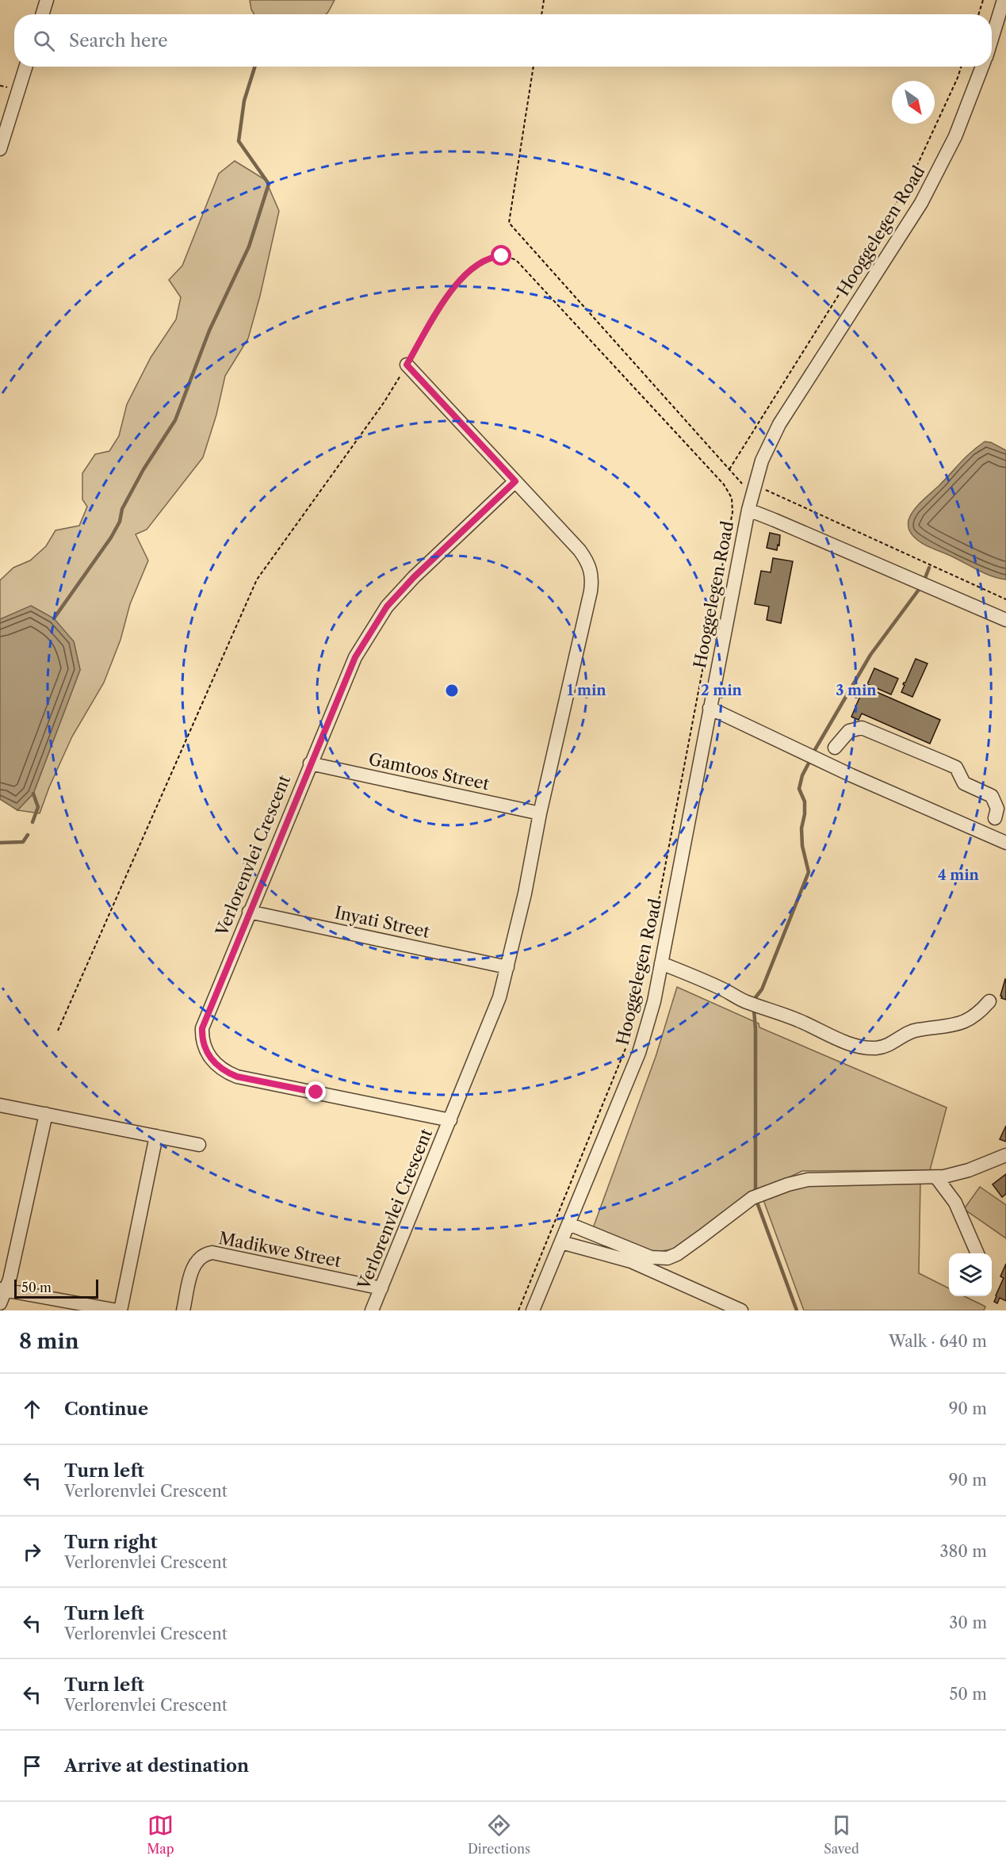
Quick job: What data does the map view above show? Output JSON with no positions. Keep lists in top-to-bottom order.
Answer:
{
  "streets": {
    "street": [
      "Hooggelegen Road",
      "Gamtoos Street",
      "Verlorenvlei Crescent",
      "Inyati Street",
      "Madikwe Street"
    ]
  },
  "crossings": [
    ["Gamtoos Street", "Verlorenvlei Crescent"],
    ["Verlorenvlei Crescent", "Inyati Street"],
    ["Verlorenvlei Crescent", "Madikwe Street"]
  ],
  "scale_bar": "50 m",
  "north": "bottom right",
  "page": {
    "search": "Search here",
    "scale": "50 m",
    "heading": ["8 min", "Walk · 640 m"],
    "list": [
      ["Continue", "90 m"],
      ["Turn left", "Verlorenvlei Crescent", "90 m"],
      ["Turn right", "Verlorenvlei Crescent", "380 m"],
      ["Turn left", "Verlorenvlei Crescent", "30 m"],
      ["Turn left", "Verlorenvlei Crescent", "50 m"],
      "Arrive at destination"
    ],
    "nav": ["Map", "Directions", "Saved"]
  },
  "rings": [
    "1 min",
    "2 min",
    "3 min",
    "4 min"
  ]
}
